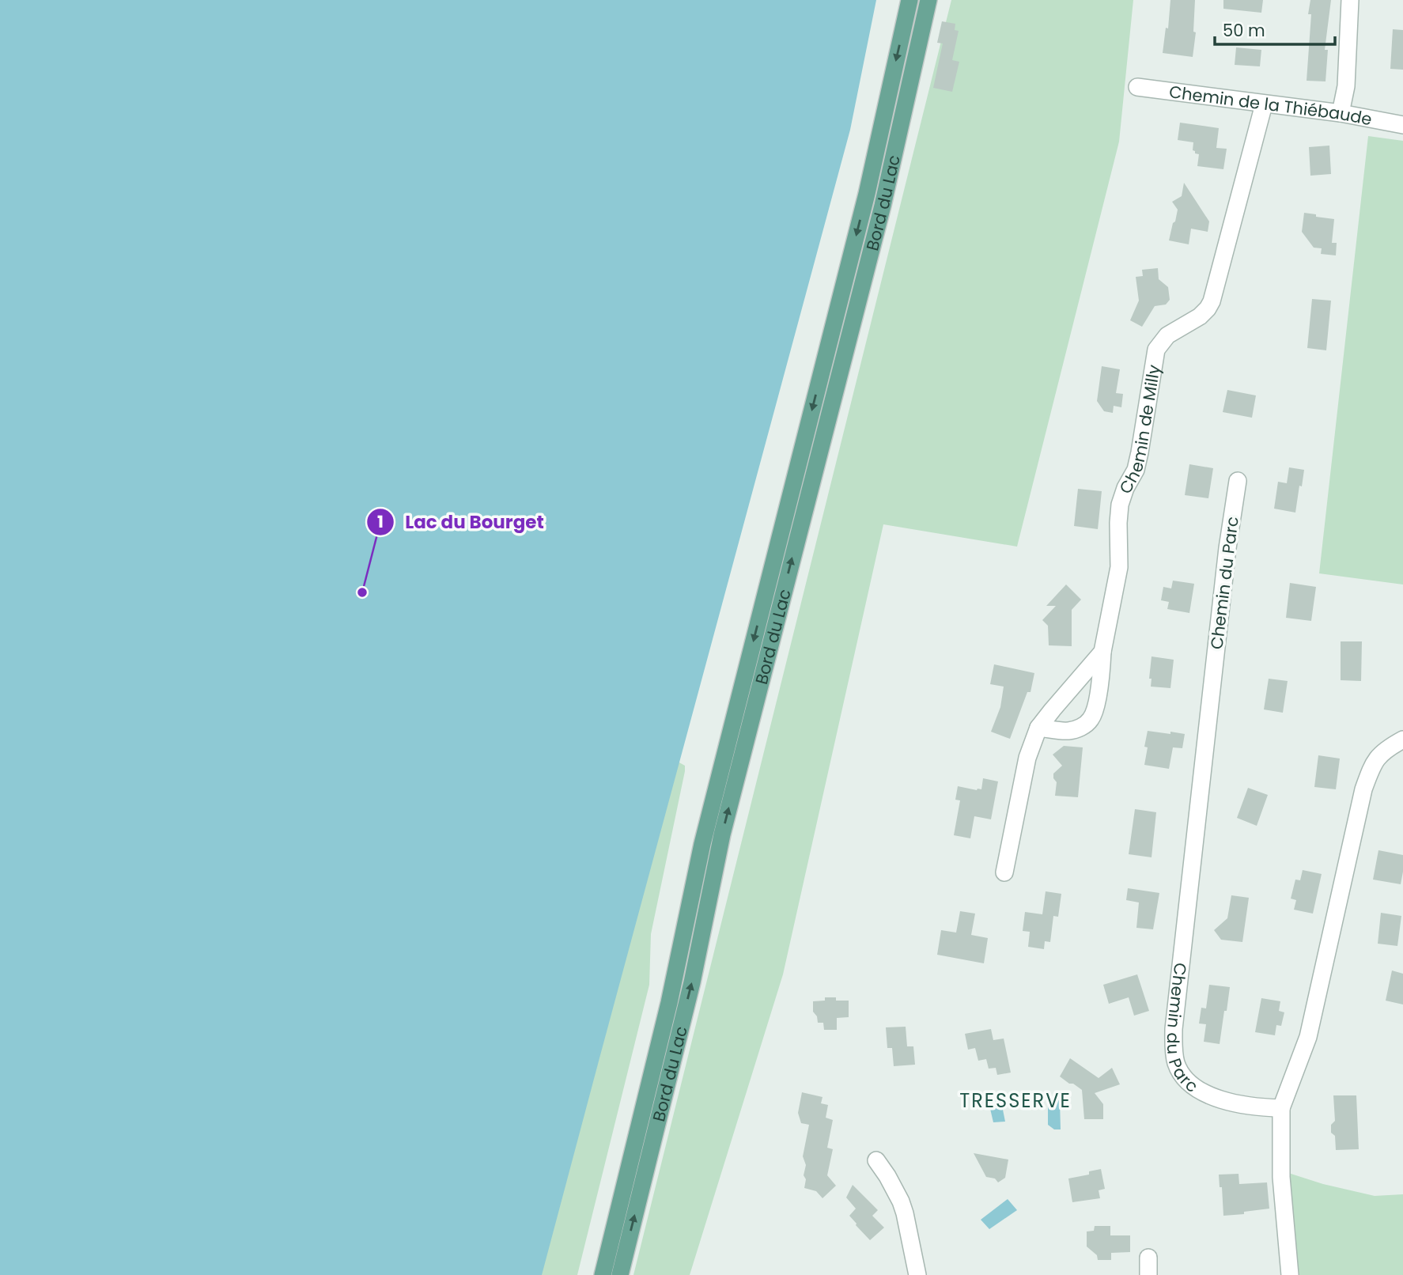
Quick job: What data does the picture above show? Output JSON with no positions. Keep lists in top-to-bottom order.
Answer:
{
  "streets": {
    "main road": ["Bord du Lac"],
    "street": ["Chemin de la Thiébaude", "Chemin de Milly", "Chemin du Parc"]
  },
  "crossings": [
    ["Chemin de la Thiébaude", "Chemin de Milly"]
  ],
  "districts": ["TRESSERVE"],
  "places": ["Lac du Bourget"],
  "scale_bar": "50 m"
}
